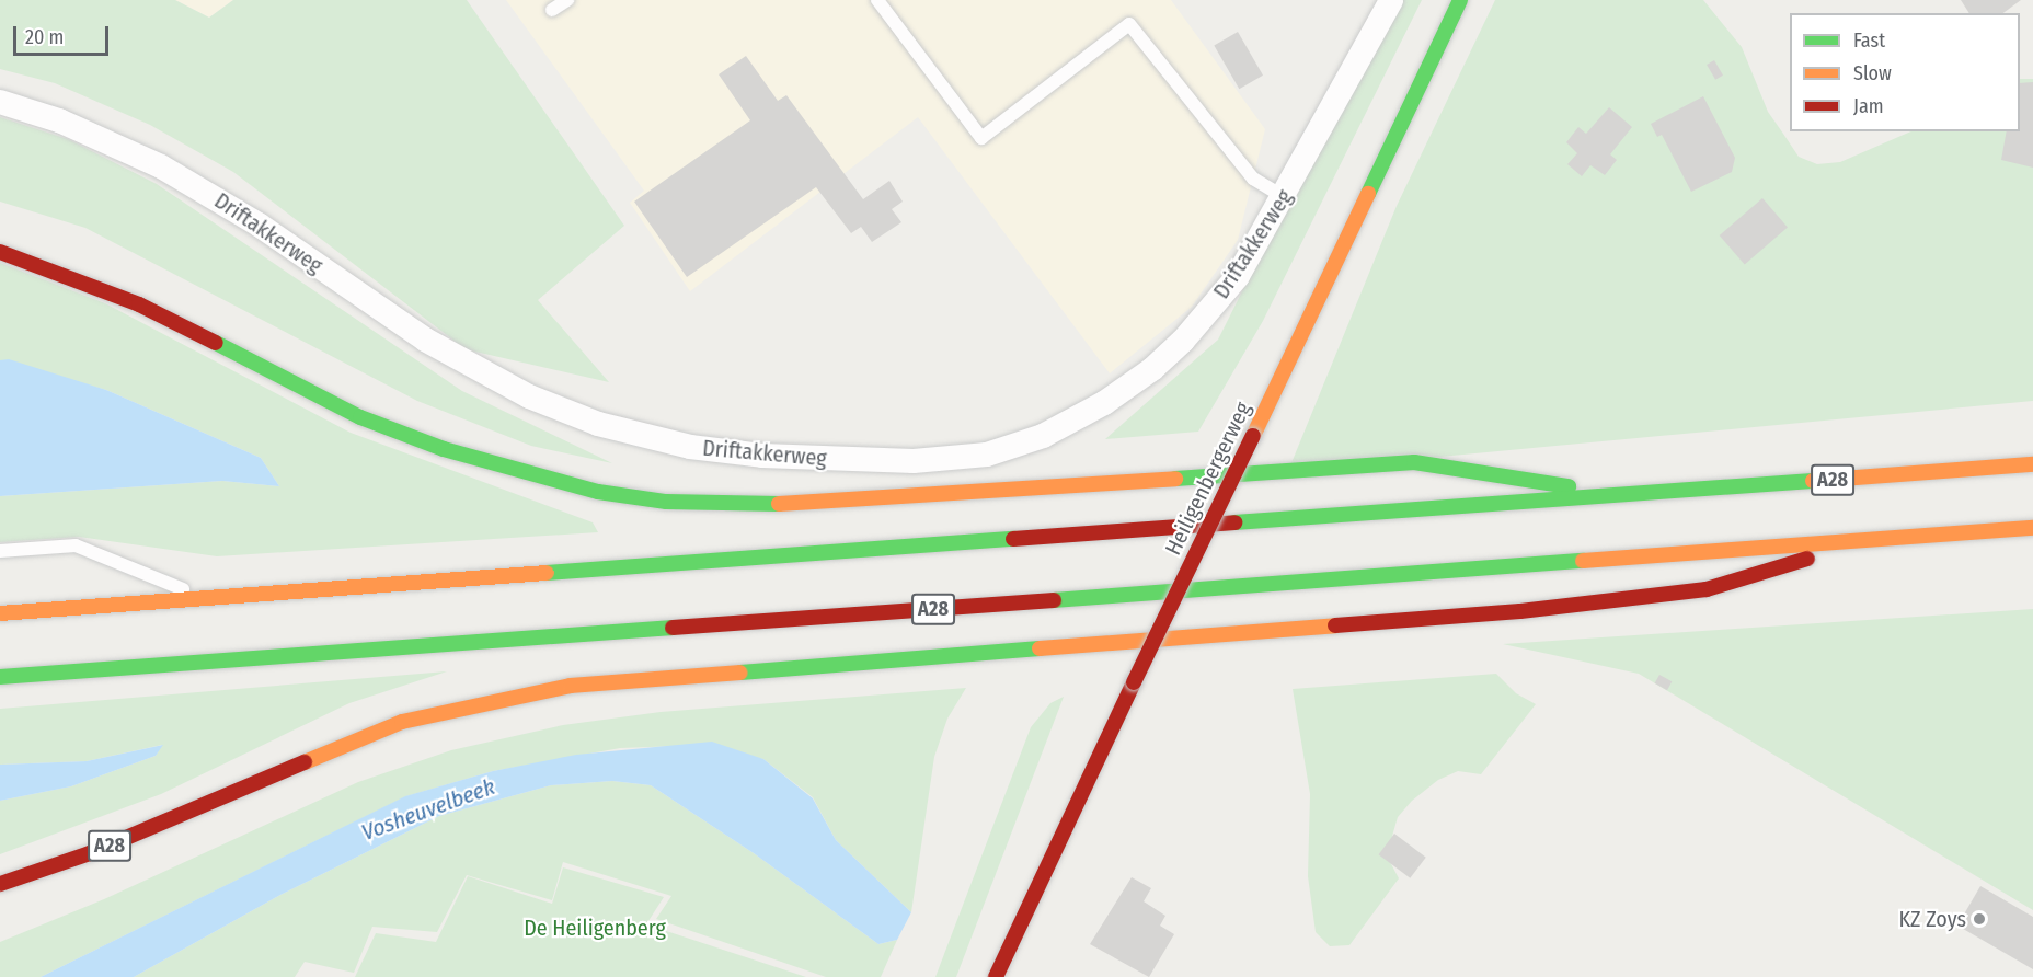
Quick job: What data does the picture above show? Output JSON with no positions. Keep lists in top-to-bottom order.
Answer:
{
  "streets": {
    "main road": ["Heiligenbergerweg", "A28"],
    "street": ["Driftakkerweg"]
  },
  "water": ["Vosheuvelbeek"],
  "parks": ["De Heiligenberg"],
  "places": ["KZ Zoys"],
  "legend": ["Fast", "Slow", "Jam"],
  "scale_bar": "20 m"
}
